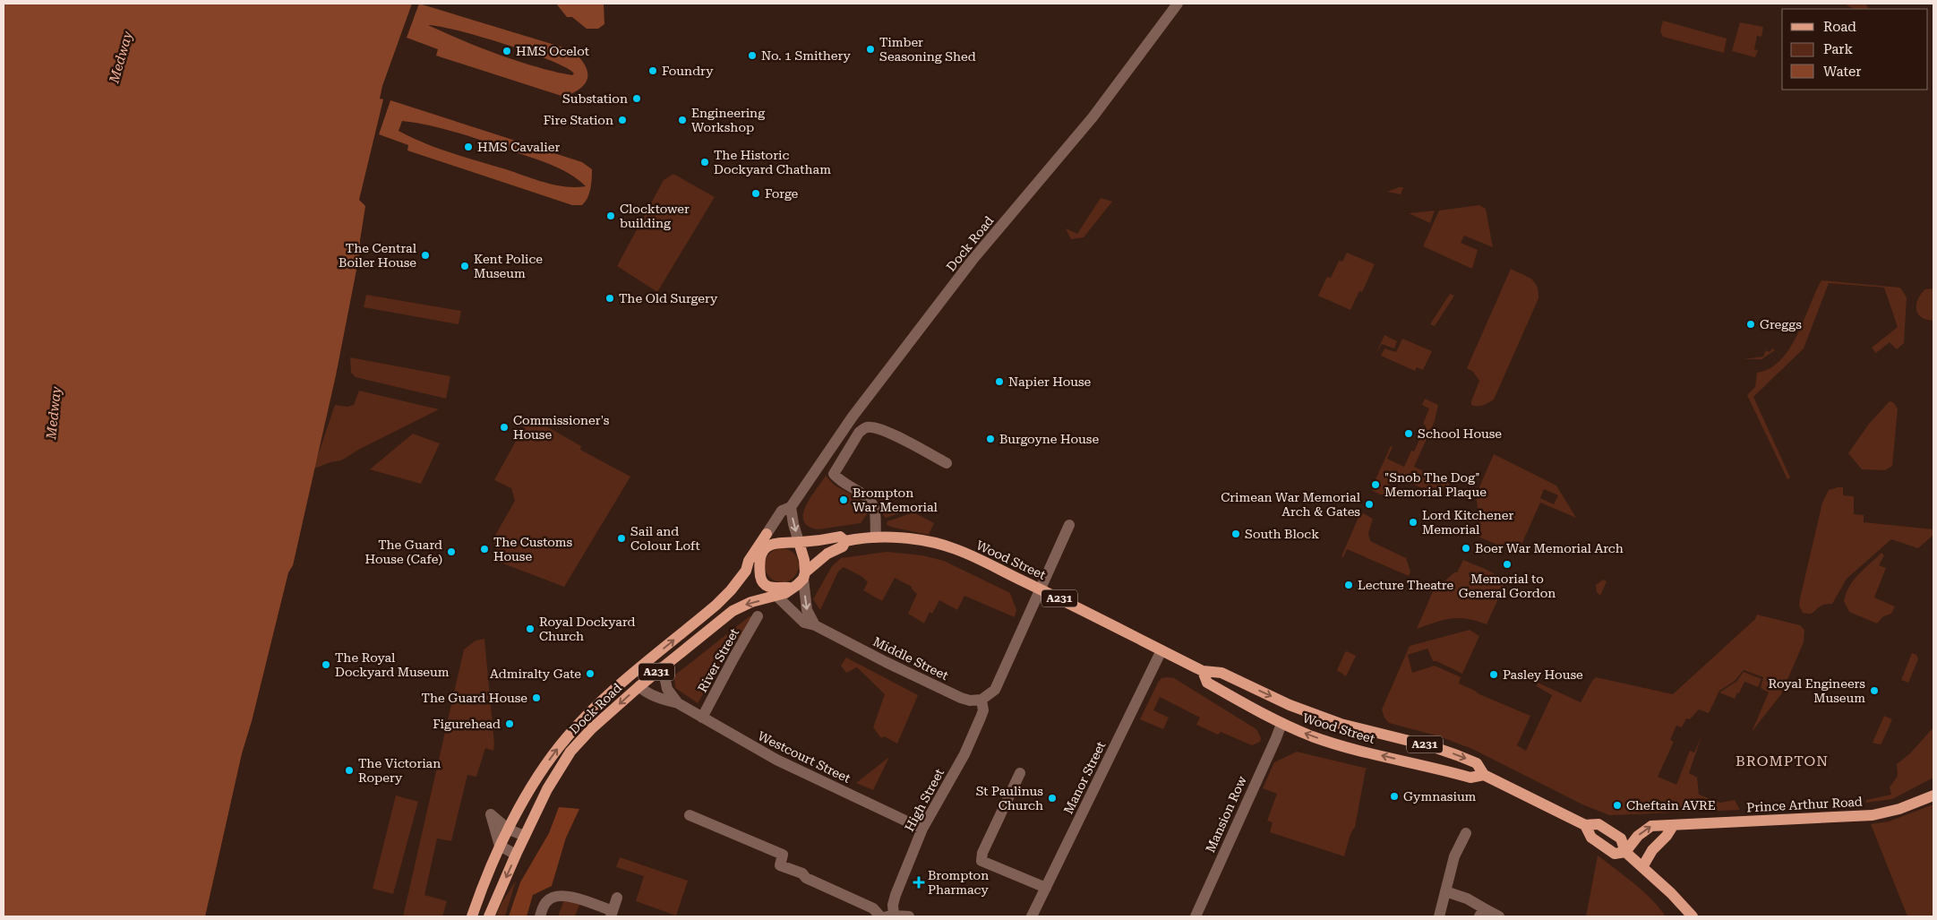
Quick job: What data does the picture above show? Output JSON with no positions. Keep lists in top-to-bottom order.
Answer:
{
  "streets": {
    "main road": [
      "Dock Road",
      "Wood Street",
      "A231",
      "Prince Arthur Road"
    ],
    "street": [
      "Middle Street",
      "River Street",
      "Westcourt Street",
      "Manor Street",
      "High Street",
      "Mansion Row"
    ]
  },
  "crossings": [
    ["Dock Road", "Wood Street"],
    ["Dock Road", "Middle Street"],
    ["Dock Road", "Westcourt Street"],
    ["Wood Street", "A231"],
    ["Wood Street", "Manor Street"],
    ["Wood Street", "Prince Arthur Road"],
    ["Wood Street", "Mansion Row"],
    ["Middle Street", "High Street"],
    ["River Street", "Westcourt Street"],
    ["Westcourt Street", "High Street"]
  ],
  "districts": ["BROMPTON"],
  "water": ["Medway"],
  "places": {
    "other": [
      "Timber Seasoning Shed",
      "HMS Ocelot",
      "No. 1 Smithery",
      "Foundry",
      "Substation",
      "Fire Station",
      "Engineering Workshop",
      "HMS Cavalier",
      "The Historic Dockyard Chatham",
      "Forge",
      "Clocktower building",
      "The Central Boiler House",
      "Kent Police Museum",
      "The Old Surgery",
      "Greggs",
      "Napier House",
      "Commissioner's House",
      "School House",
      "Burgoyne House",
      "\"Snob The Dog\" Memorial Plaque",
      "Brompton War Memorial",
      "Crimean War Memorial Arch & Gates",
      "Lord Kitchener Memorial",
      "South Block",
      "Sail and Colour Loft",
      "Boer War Memorial Arch",
      "The Customs House",
      "The Guard House (Cafe)",
      "Memorial to General Gordon",
      "Lecture Theatre",
      "Royal Dockyard Church",
      "The Royal Dockyard Museum",
      "Admiralty Gate",
      "Pasley House",
      "Royal Engineers Museum",
      "The Guard House",
      "Figurehead",
      "The Victorian Ropery",
      "Gymnasium",
      "St Paulinus Church",
      "Cheftain AVRE"
    ],
    "health": ["Brompton Pharmacy"]
  },
  "legend": ["Road", "Park", "Water"]
}
